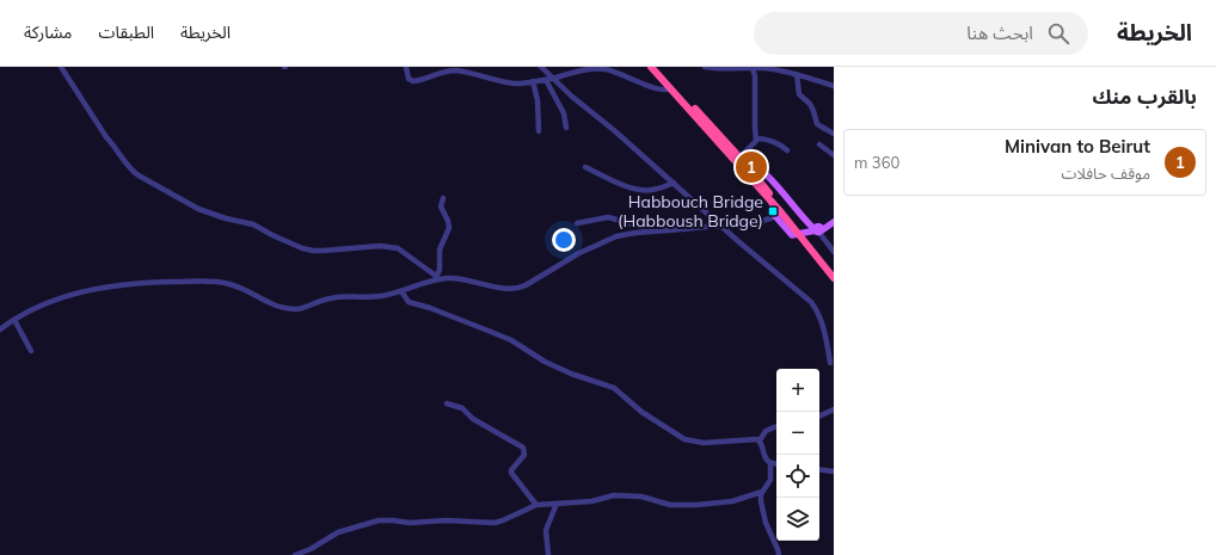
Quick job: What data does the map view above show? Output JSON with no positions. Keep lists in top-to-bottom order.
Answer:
{
  "places": {
    "transit": ["Habbouch Bridge (Habboush Bridge)"]
  },
  "page": {
    "header": "الخريطة",
    "search": "ابحث هنا",
    "nav": ["الخريطة", "الطبقات", "مشاركة"],
    "heading": "بالقرب منك",
    "list": [
      {
        "mark": "1",
        "name": "Minivan to Beirut",
        "note": "موقف حافلات",
        "value": "360 m"
      }
    ],
    "pins": "1",
    "map_buttons": ["+", "−"]
  }
}
